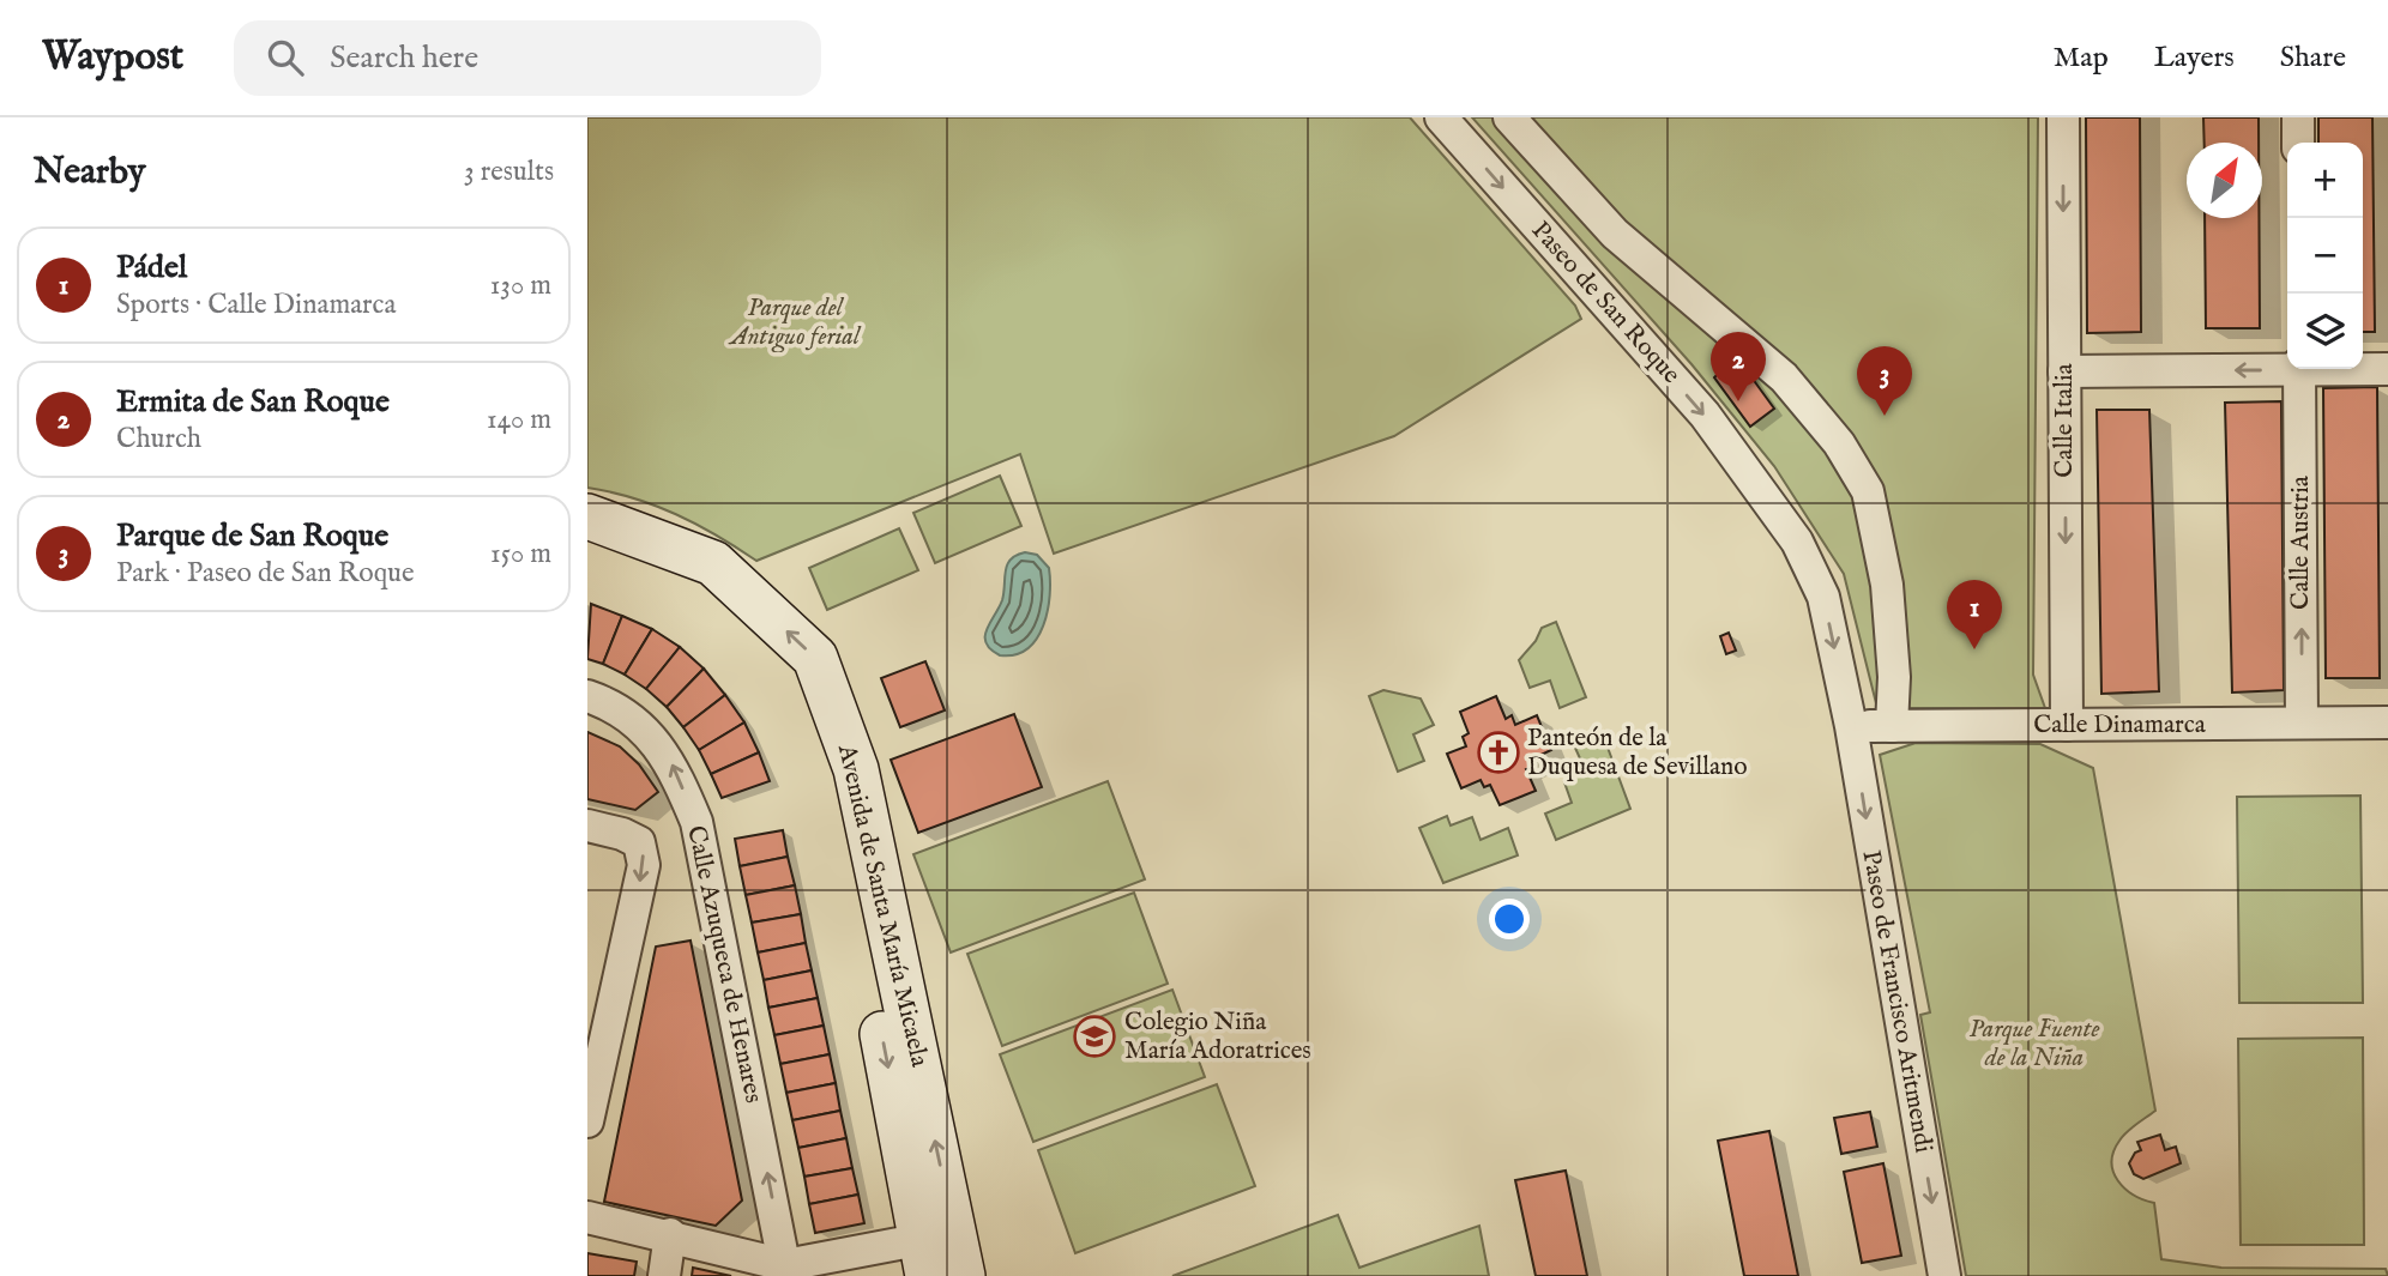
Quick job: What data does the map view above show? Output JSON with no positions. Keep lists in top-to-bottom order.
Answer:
{
  "streets": {
    "street": [
      "Paseo de San Roque",
      "Calle Italia",
      "Calle Austria",
      "Calle Dinamarca",
      "Avenida de Santa María Micaela",
      "Calle Azuqueca de Henares",
      "Paseo de Francisco Aritmendi"
    ]
  },
  "crossings": [
    ["Paseo de San Roque", "Calle Dinamarca"],
    ["Paseo de San Roque", "Paseo de Francisco Aritmendi"],
    ["Calle Italia", "Calle Dinamarca"],
    ["Calle Austria", "Calle Dinamarca"],
    ["Calle Dinamarca", "Paseo de Francisco Aritmendi"]
  ],
  "one_way": [
    "Calle Italia",
    "Calle Austria",
    "Calle Azuqueca de Henares",
    "Paseo de Francisco Aritmendi"
  ],
  "parks": ["Parque del Antiguo ferial", "Parque Fuente de la Niña"],
  "places": {
    "church": ["Panteón de la Duquesa de Sevillano"],
    "school or university": ["Colegio Niña María Adoratrices"]
  },
  "north": "top right",
  "page": {
    "header": "Waypost",
    "search": "Search here",
    "nav": ["Map", "Layers", "Share"],
    "heading": ["Nearby", "3 results"],
    "map_buttons": ["+", "−"],
    "list": [
      {
        "mark": "1",
        "name": "Pádel",
        "note": "Sports · Calle Dinamarca",
        "value": "130 m"
      },
      {
        "mark": "2",
        "name": "Ermita de San Roque",
        "note": "Church",
        "value": "140 m"
      },
      {
        "mark": "3",
        "name": "Parque de San Roque",
        "note": "Park · Paseo de San Roque",
        "value": "150 m"
      }
    ],
    "pins": ["2", "3", "1"]
  }
}
